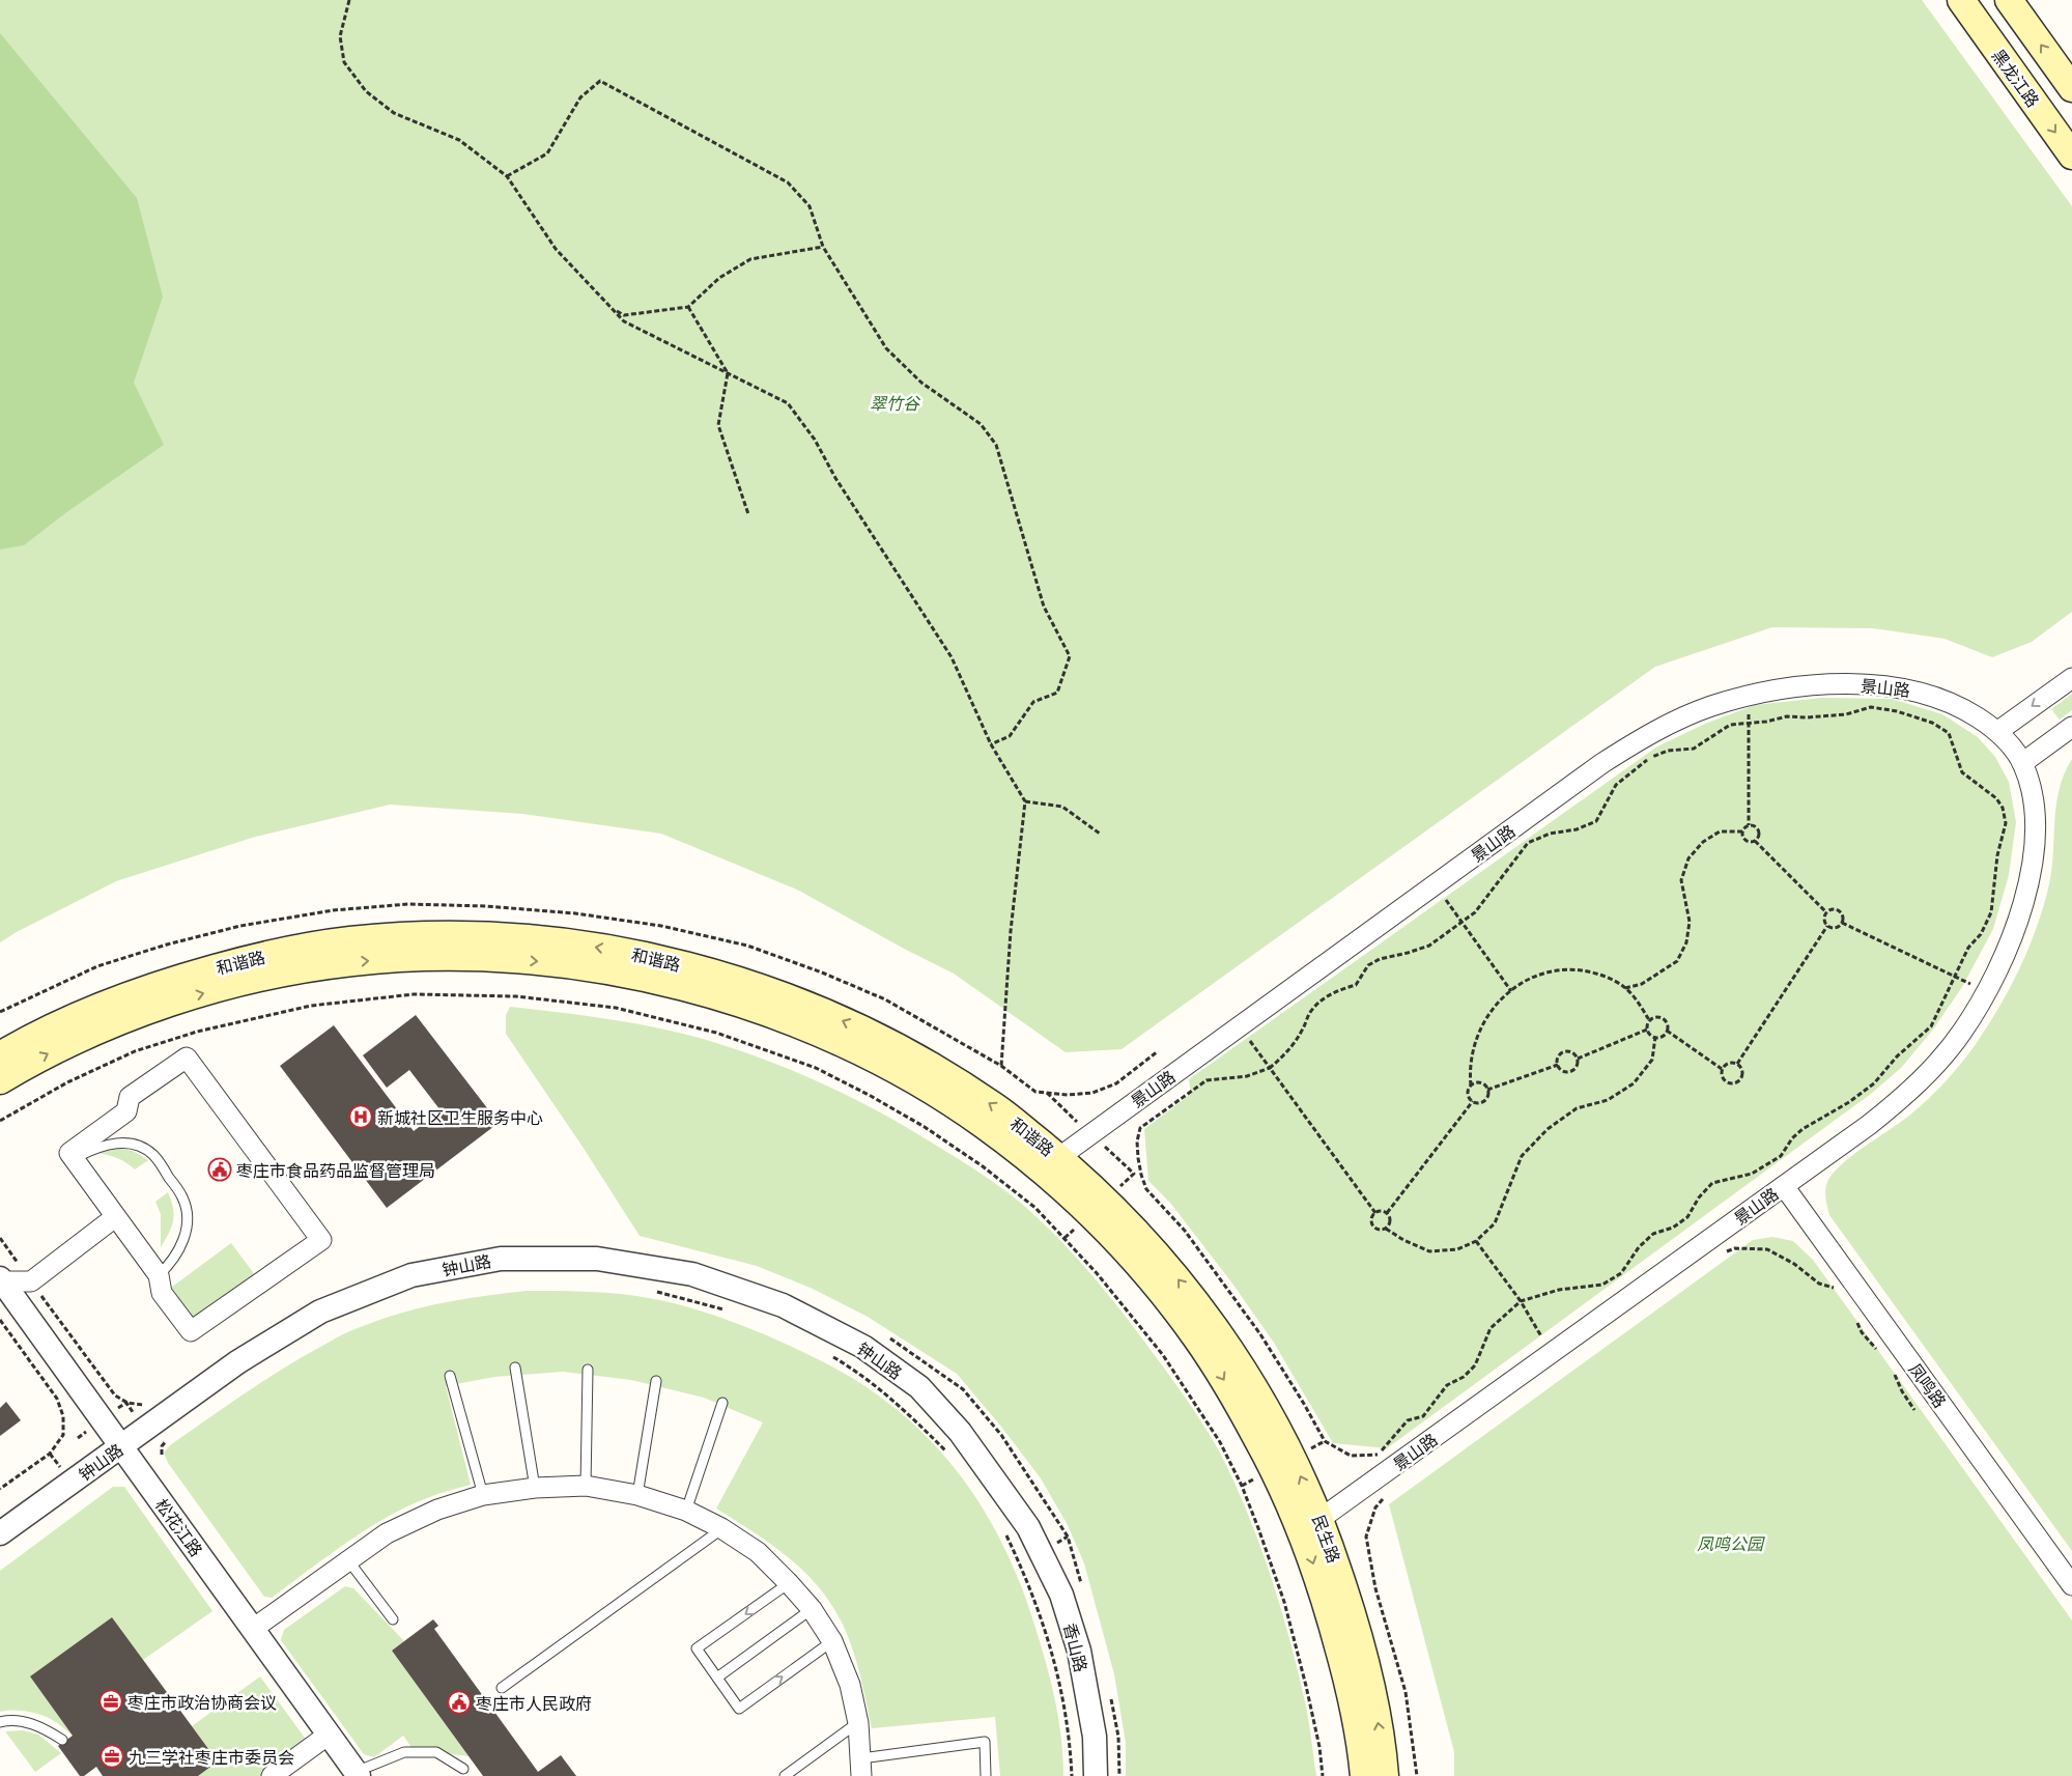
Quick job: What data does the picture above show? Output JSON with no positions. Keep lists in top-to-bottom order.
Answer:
{
  "streets": {
    "main road": ["黑龙江路", "和谐路", "民生路"],
    "street": [
      "景山路",
      "钟山路",
      "凤鸣路",
      "松花江路",
      "香山路"
    ]
  },
  "crossings": [
    ["景山路", "和谐路"],
    ["景山路", "凤鸣路"],
    ["景山路", "民生路"],
    ["和谐路", "民生路"],
    ["钟山路", "松花江路"],
    ["钟山路", "香山路"]
  ],
  "parks": ["翠竹谷", "凤鸣公园"],
  "places": {
    "hospital": ["新城社区卫生服务中心"],
    "public building": ["枣庄市食品药品监督管理局", "枣庄市人民政府"],
    "office": ["枣庄市政治协商会议", "九三学社枣庄市委员会"]
  }
}
